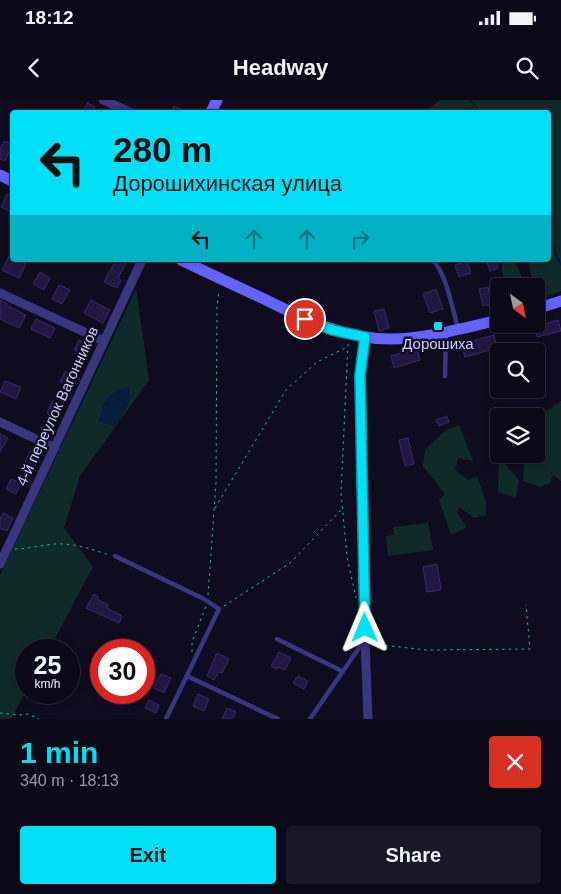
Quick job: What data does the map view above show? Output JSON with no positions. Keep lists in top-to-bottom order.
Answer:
{
  "streets": {
    "street": ["4-й переулок Вагонников"]
  },
  "places": {
    "transit": ["Дорошиха"]
  },
  "north": "bottom right",
  "page": {
    "status": "18:12",
    "header": "Headway",
    "turn": ["280 m", "Дорошихинская улица"],
    "speed": "25 km/h",
    "limit": "30",
    "heading": ["1 min", "340 m · 18:13"],
    "buttons": ["Exit", "Share"]
  }
}
